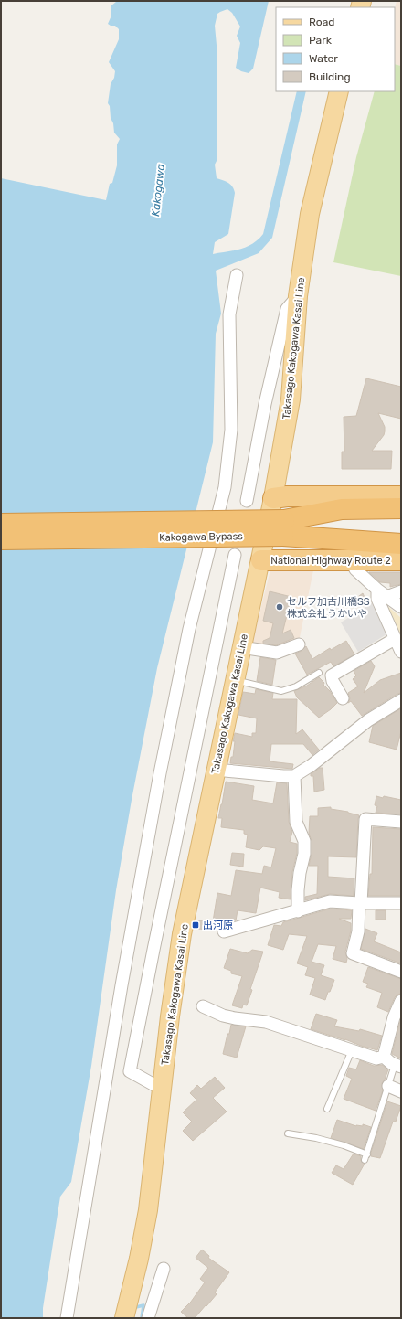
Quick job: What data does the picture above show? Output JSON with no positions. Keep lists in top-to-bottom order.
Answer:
{
  "streets": {
    "highway": ["Kakogawa Bypass", "National Highway Route 2"],
    "main road": ["Takasago Kakogawa Kasai Line"]
  },
  "crossings": [
    ["Takasago Kakogawa Kasai Line", "National Highway Route 2"]
  ],
  "water": ["Kakogawa"],
  "places": {
    "other": ["セルフ加古川橋SS 株式会社うかいや"],
    "transit": ["出河原"]
  },
  "legend": [
    "Road",
    "Park",
    "Water",
    "Building"
  ]
}
